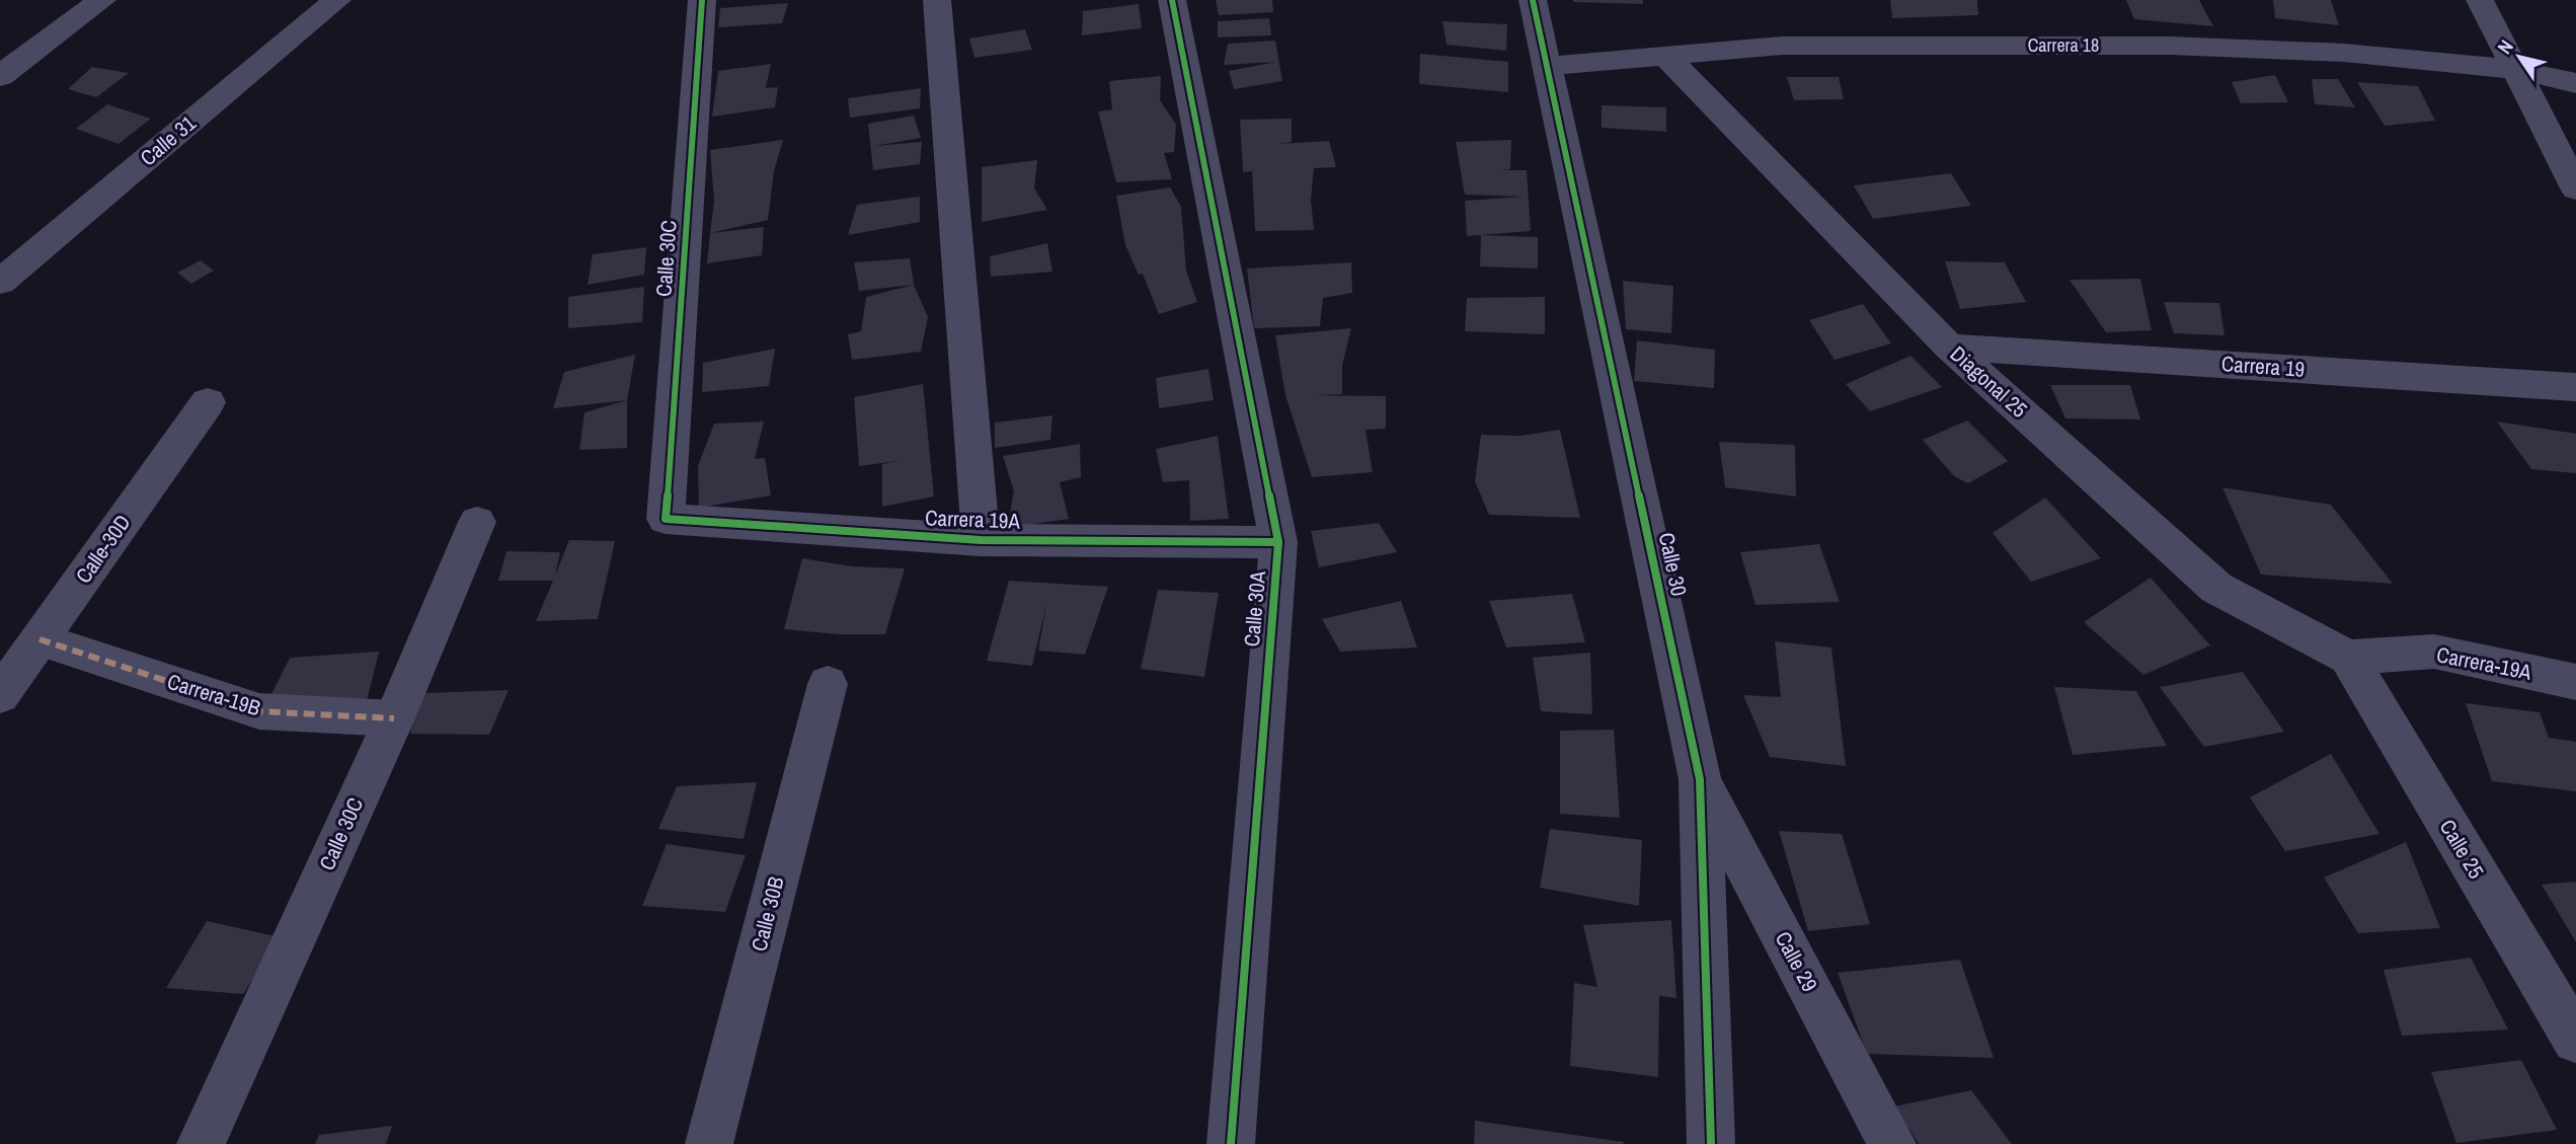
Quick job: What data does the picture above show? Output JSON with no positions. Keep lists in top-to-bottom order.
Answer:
{
  "streets": {
    "street": [
      "Carrera 18",
      "Calle 31",
      "Calle 30C",
      "Carrera 19",
      "Diagonal 25",
      "Carrera 19A",
      "Calle-30D",
      "Calle 30",
      "Calle 30A",
      "Carrera-19A",
      "Carrera-19B",
      "Calle 25",
      "Calle 30B",
      "Calle 29"
    ]
  },
  "crossings": [
    ["Carrera 18", "Diagonal 25"],
    ["Carrera 18", "Calle 30"],
    ["Calle 30C", "Carrera 19A"],
    ["Calle 30C", "Carrera-19B"],
    ["Carrera 19", "Diagonal 25"],
    ["Diagonal 25", "Carrera-19A"],
    ["Diagonal 25", "Calle 25"],
    ["Carrera 19A", "Calle 30A"],
    ["Calle-30D", "Carrera-19B"],
    ["Calle 30", "Calle 29"],
    ["Carrera-19A", "Calle 25"]
  ],
  "north": "top left"
}
